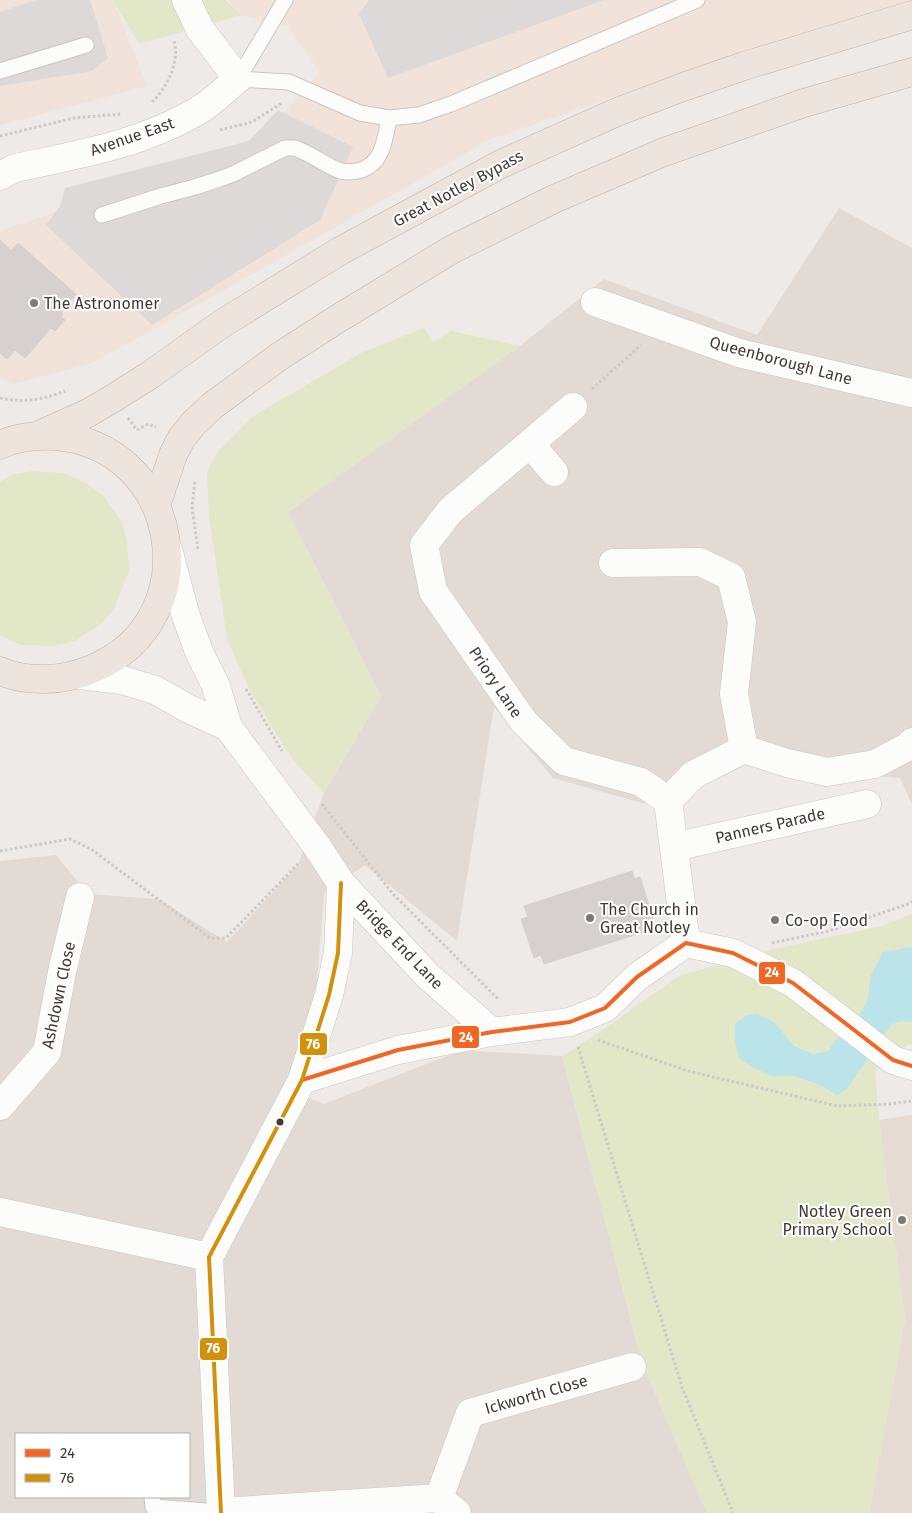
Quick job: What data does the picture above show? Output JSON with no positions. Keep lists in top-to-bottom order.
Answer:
{
  "streets": {
    "highway": ["Great Notley Bypass"],
    "street": [
      "Avenue East",
      "Queenborough Lane",
      "Priory Lane",
      "Panners Parade",
      "Bridge End Lane",
      "Ashdown Close",
      "Ickworth Close"
    ]
  },
  "places": [
    "The Astronomer",
    "The Church in Great Notley",
    "Co-op Food",
    "Notley Green Primary School"
  ],
  "lines": ["transit line 76", "transit line 24"],
  "legend": ["24", "76"]
}
